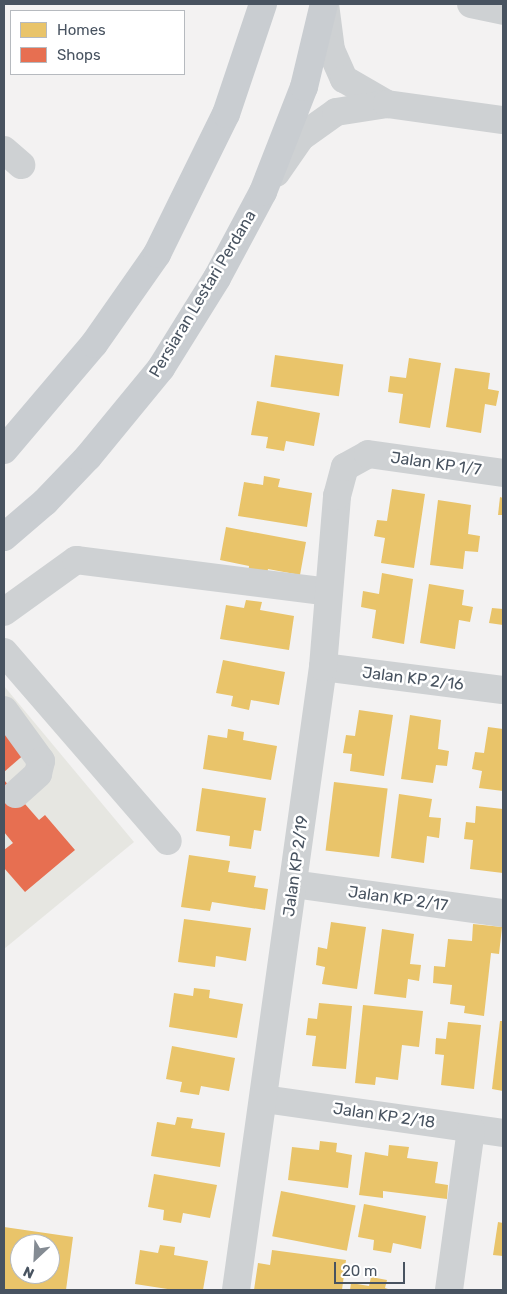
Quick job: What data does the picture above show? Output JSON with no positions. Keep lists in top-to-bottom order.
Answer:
{
  "streets": {
    "main road": ["Persiaran Lestari Perdana"],
    "street": [
      "Jalan KP 1/7",
      "Jalan KP 2/16",
      "Jalan KP 2/19",
      "Jalan KP 2/17",
      "Jalan KP 2/18"
    ]
  },
  "crossings": [
    ["Jalan KP 1/7", "Jalan KP 2/19"],
    ["Jalan KP 2/16", "Jalan KP 2/19"],
    ["Jalan KP 2/19", "Jalan KP 2/17"],
    ["Jalan KP 2/19", "Jalan KP 2/18"]
  ],
  "legend": ["Homes", "Shops"],
  "scale_bar": "20 m",
  "north": "bottom left"
}
